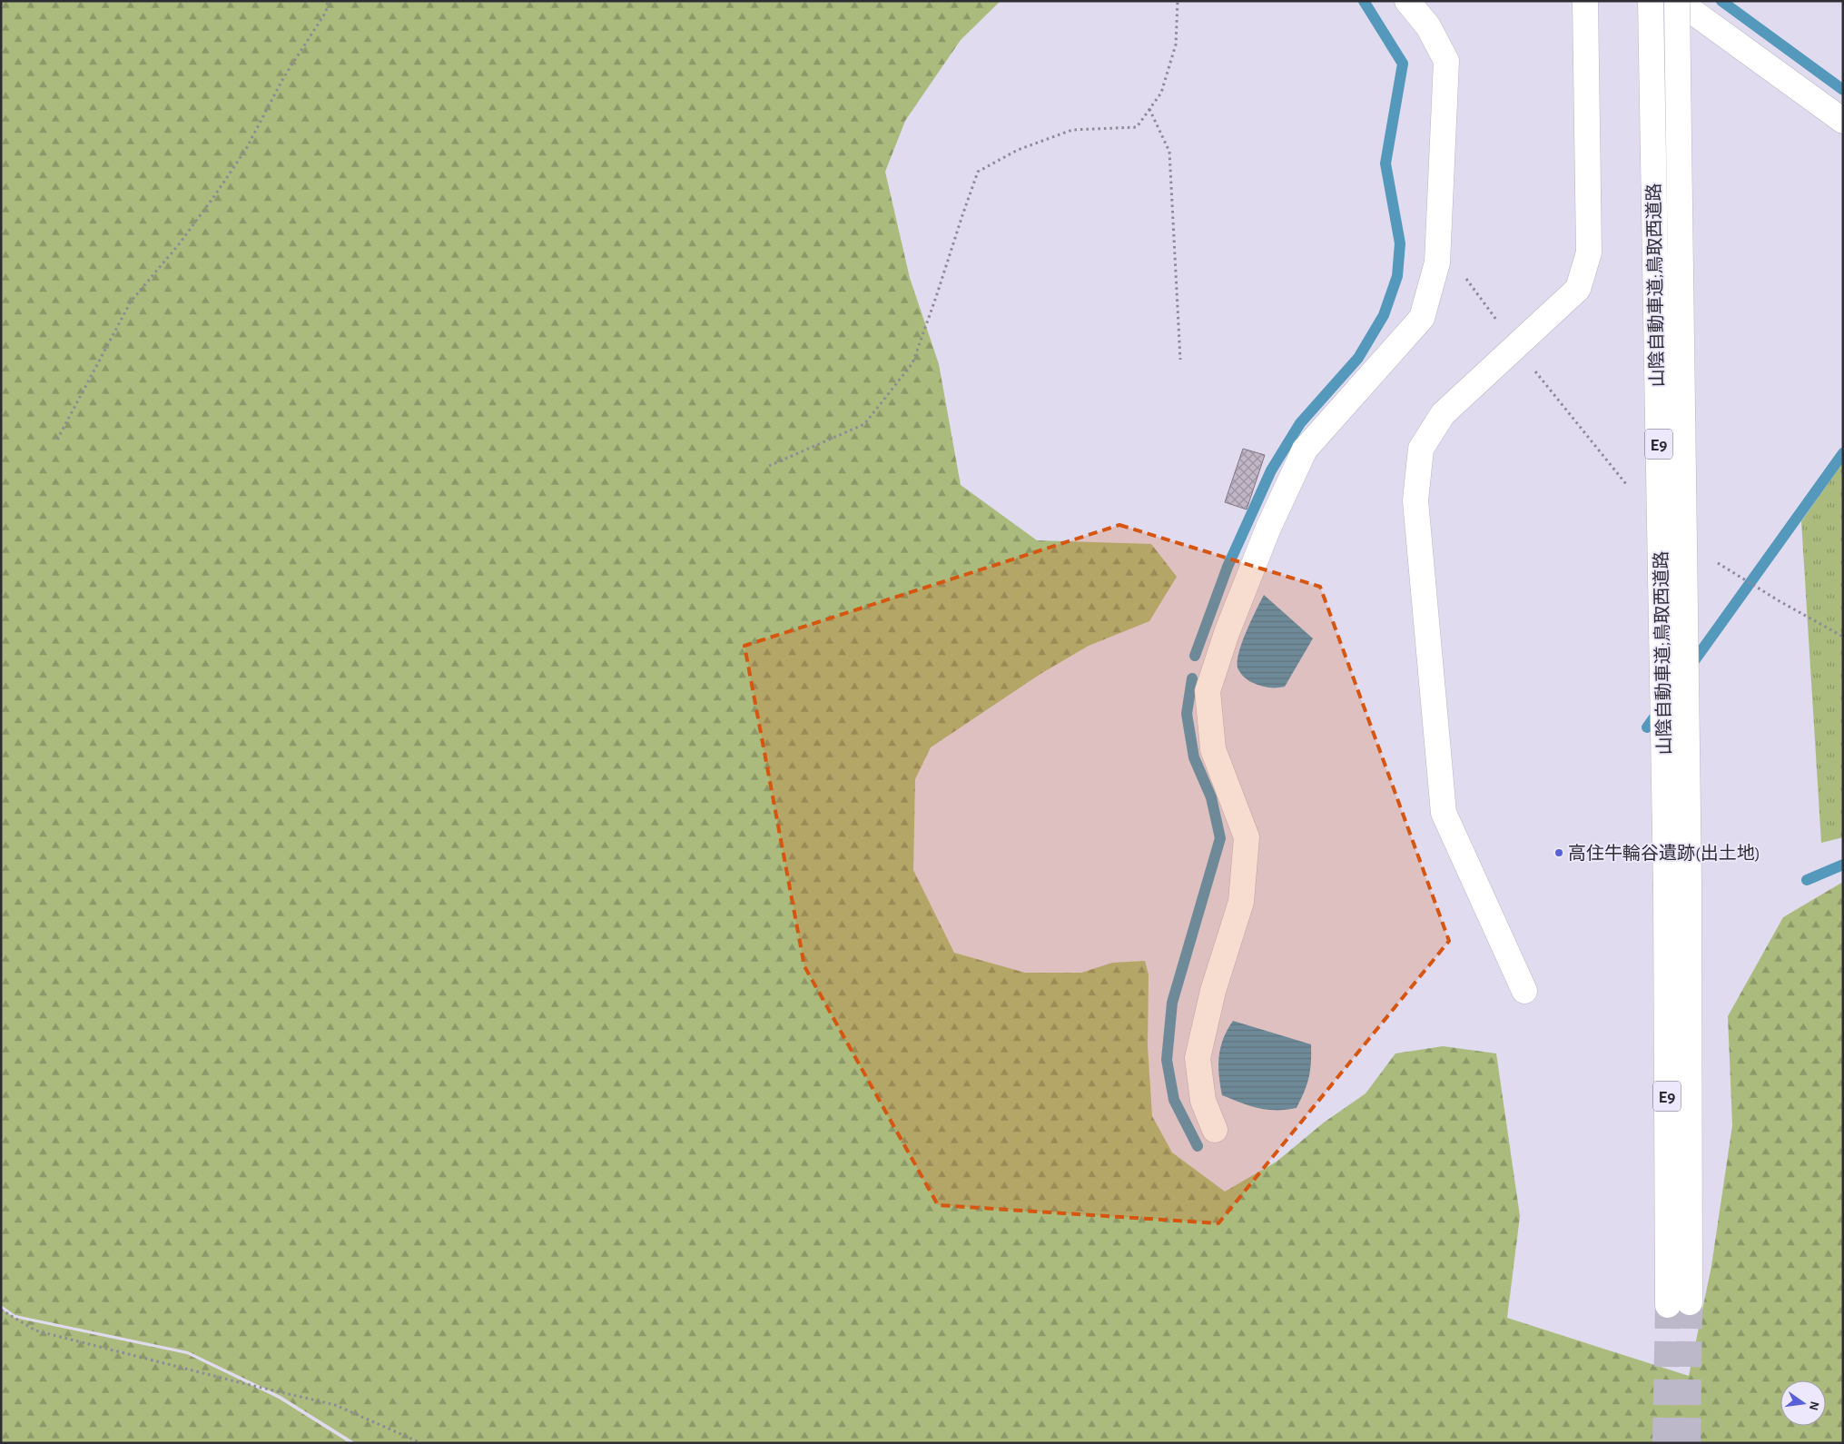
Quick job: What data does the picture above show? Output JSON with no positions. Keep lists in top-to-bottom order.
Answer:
{
  "streets": {
    "main road": ["山陰自動車道;鳥取西道路", "E9"]
  },
  "places": ["高住牛輪谷遺跡(出土地)"],
  "north": "right"
}
